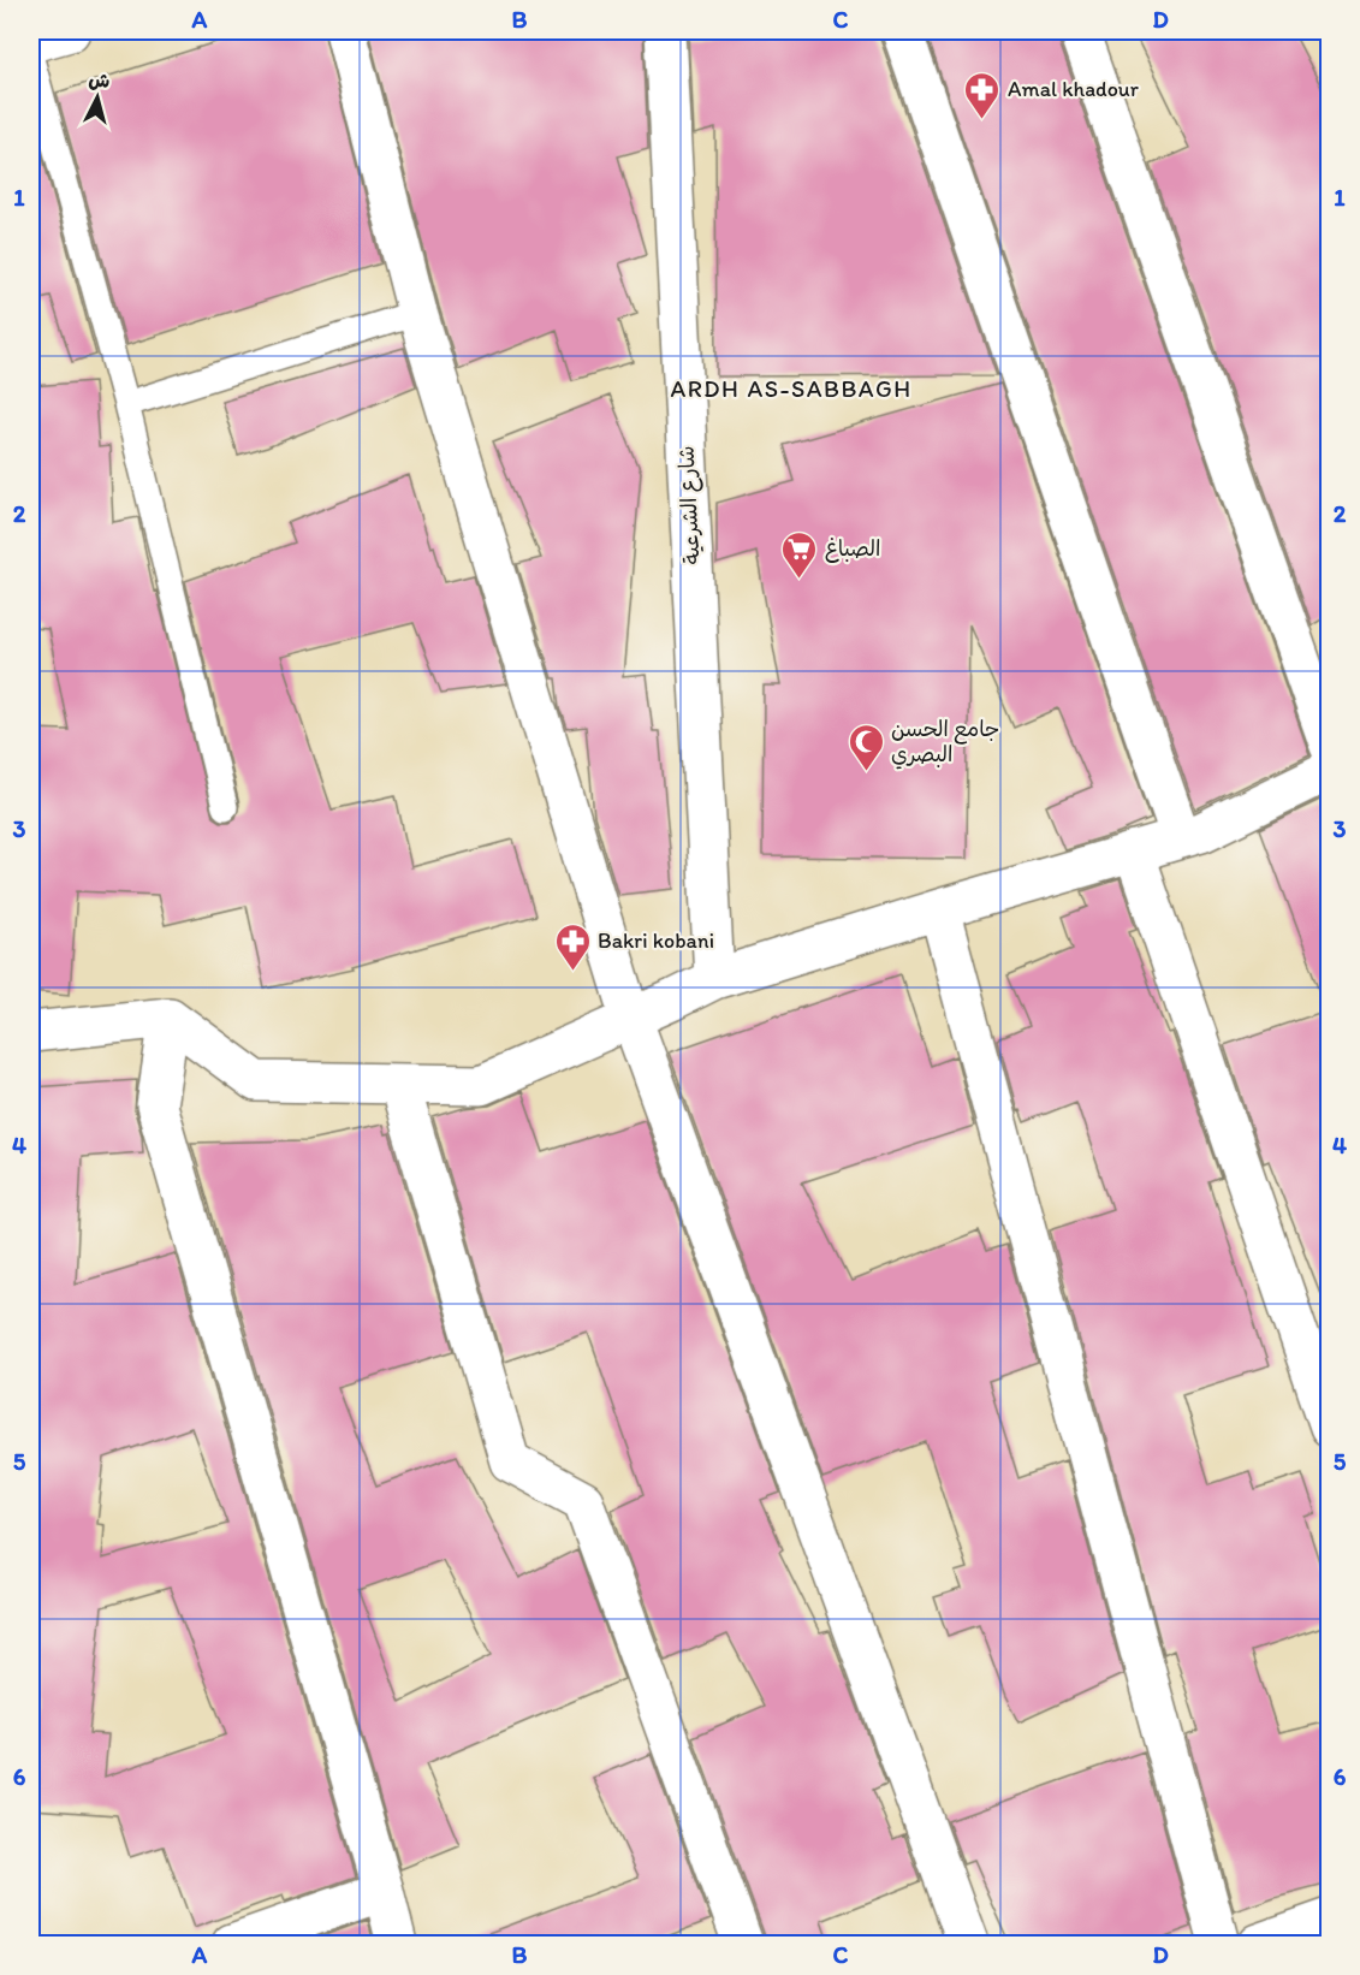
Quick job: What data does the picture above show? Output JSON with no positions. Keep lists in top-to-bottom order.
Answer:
{
  "streets": {
    "street": ["شارع الشرعية"]
  },
  "districts": ["ARDH AS-SABBAGH"],
  "places": {
    "pharmacy": ["Amal khadour", "Bakri kobani"],
    "supermarket": ["الصباغ"],
    "mosque": ["جامع الحسن البصري"]
  },
  "north": "top",
  "grid": {
    "columns": [
      "A",
      "B",
      "C",
      "D"
    ],
    "rows": [
      "1",
      "2",
      "3",
      "4",
      "5",
      "6"
    ]
  }
}
